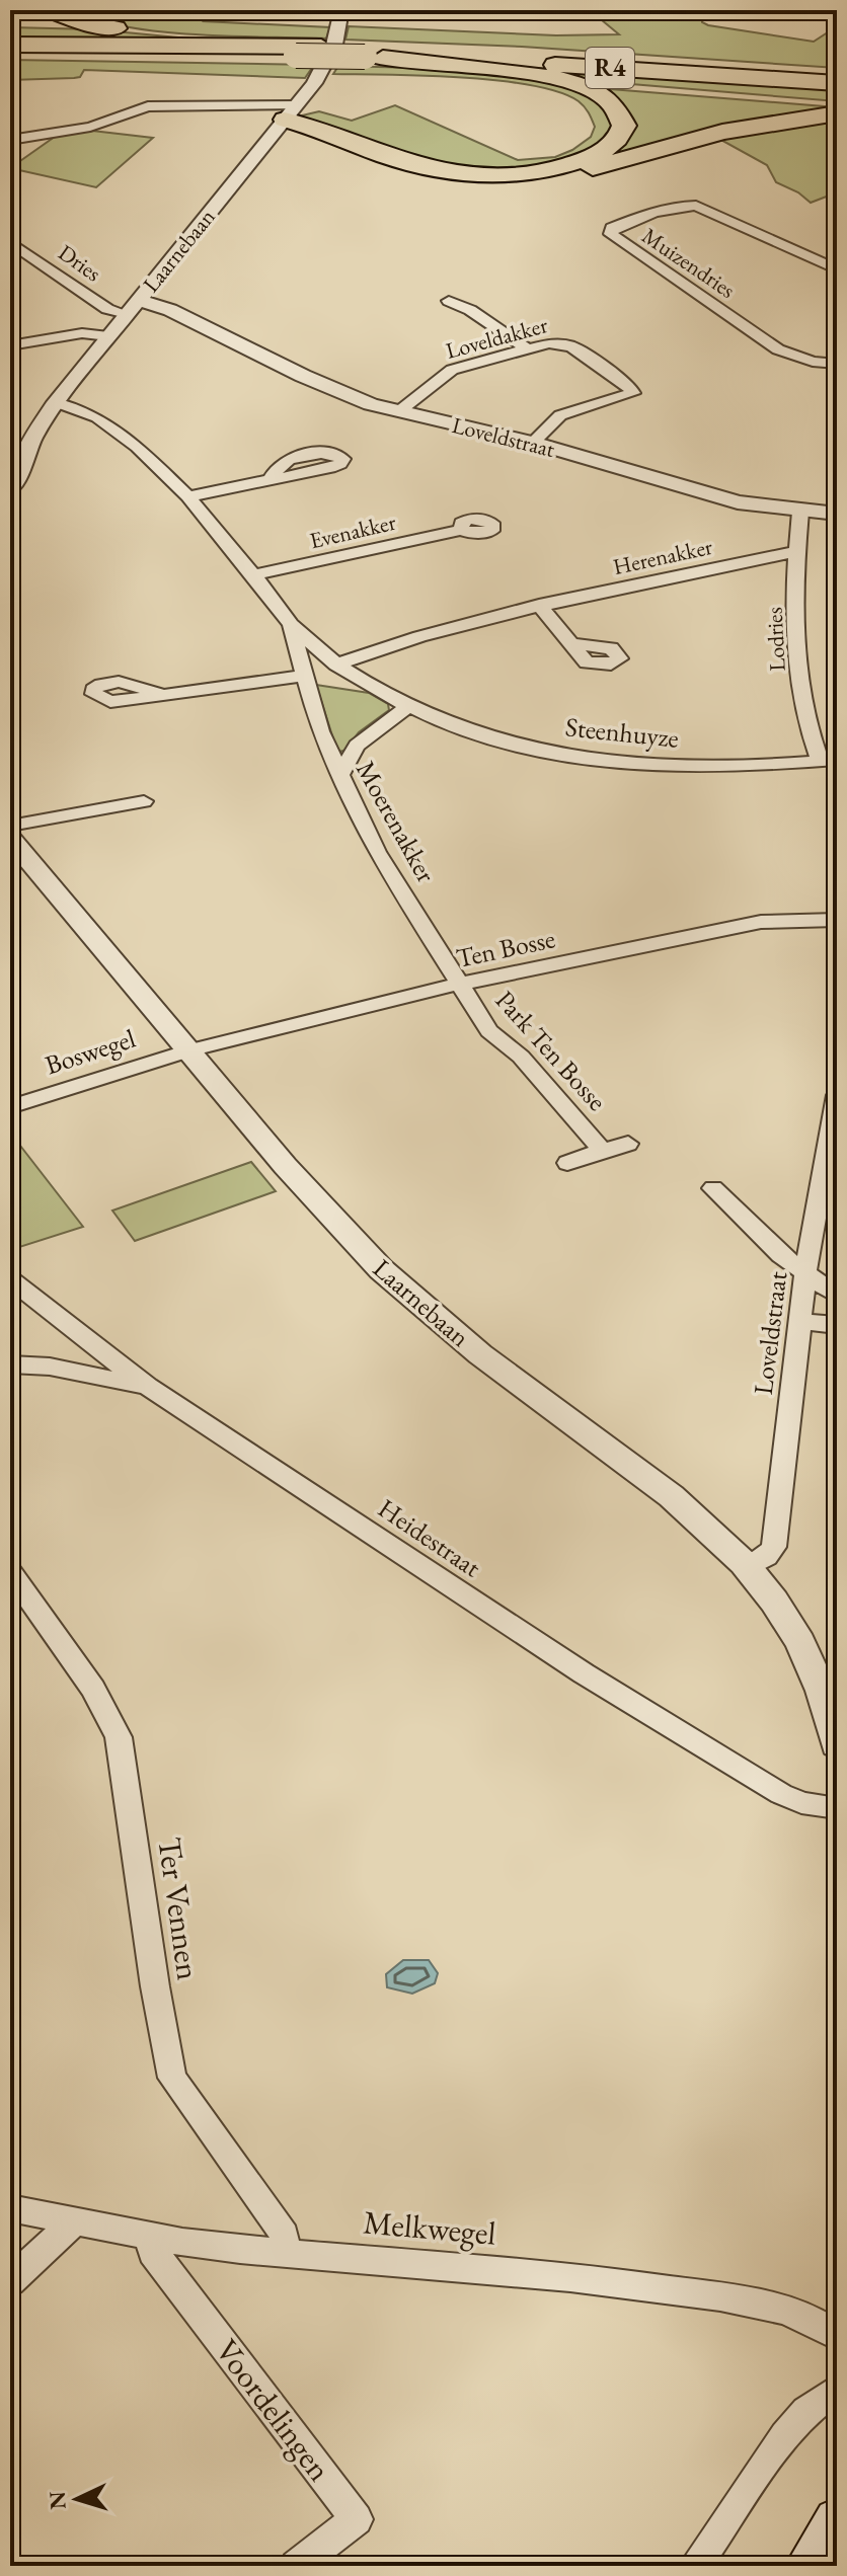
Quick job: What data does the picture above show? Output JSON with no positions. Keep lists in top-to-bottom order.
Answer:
{
  "streets": {
    "highway": ["R4"],
    "street": [
      "Laarnebaan",
      "Dries",
      "Muizendries",
      "Loveldakker",
      "Loveldstraat",
      "Evenakker",
      "Herenakker",
      "Lodries",
      "Steenhuyze",
      "Moerenakker",
      "Ten Bosse",
      "Park Ten Bosse",
      "Boswegel",
      "Heidestraat",
      "Ter Vennen",
      "Melkwegel",
      "Voordelingen"
    ]
  },
  "crossings": [
    ["Laarnebaan", "Dries"],
    ["Laarnebaan", "Loveldstraat"],
    ["Laarnebaan", "Moerenakker"],
    ["Laarnebaan", "Ten Bosse"],
    ["Laarnebaan", "Boswegel"],
    ["Dries", "Loveldstraat"],
    ["Loveldakker", "Loveldstraat"],
    ["Loveldstraat", "Lodries"],
    ["Evenakker", "Moerenakker"],
    ["Herenakker", "Lodries"],
    ["Herenakker", "Steenhuyze"],
    ["Lodries", "Steenhuyze"],
    ["Steenhuyze", "Moerenakker"],
    ["Moerenakker", "Ten Bosse"],
    ["Moerenakker", "Park Ten Bosse"],
    ["Ten Bosse", "Park Ten Bosse"],
    ["Ten Bosse", "Boswegel"],
    ["Ter Vennen", "Melkwegel"],
    ["Melkwegel", "Voordelingen"]
  ],
  "north": "left"
}
